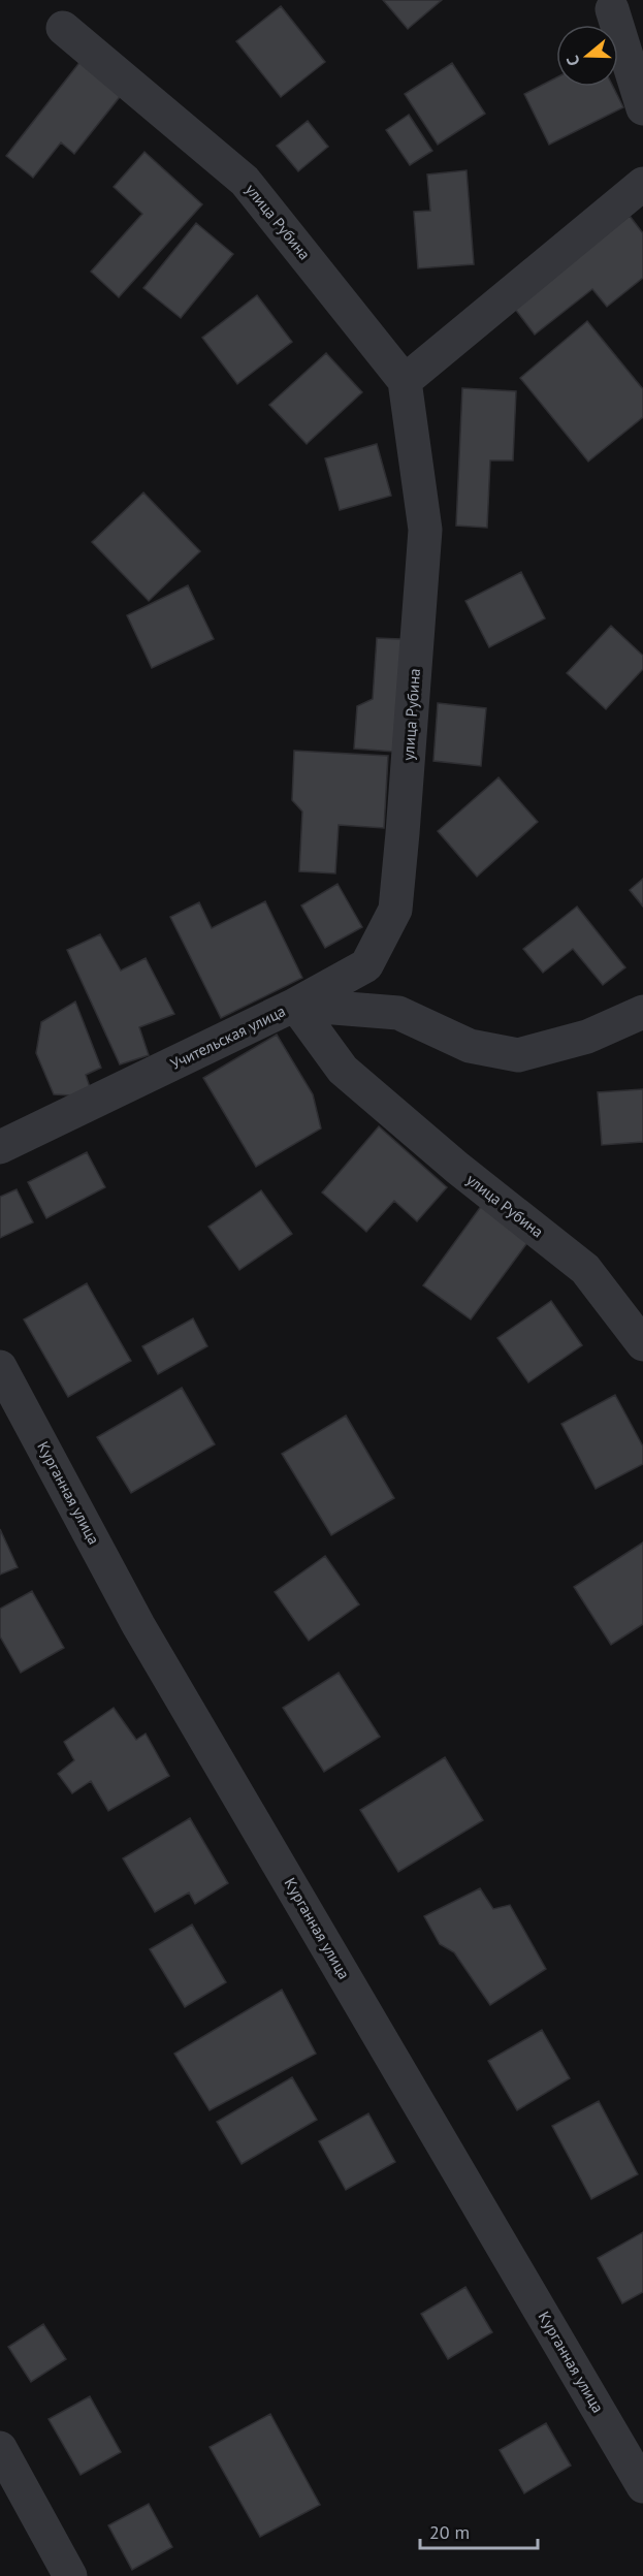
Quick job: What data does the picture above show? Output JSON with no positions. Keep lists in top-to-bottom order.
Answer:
{
  "streets": {
    "street": ["улица Рубина", "Учительская улица", "Курганная улица"]
  },
  "crossings": [
    ["улица Рубина", "Учительская улица"]
  ],
  "scale_bar": "20 m",
  "north": "left"
}
